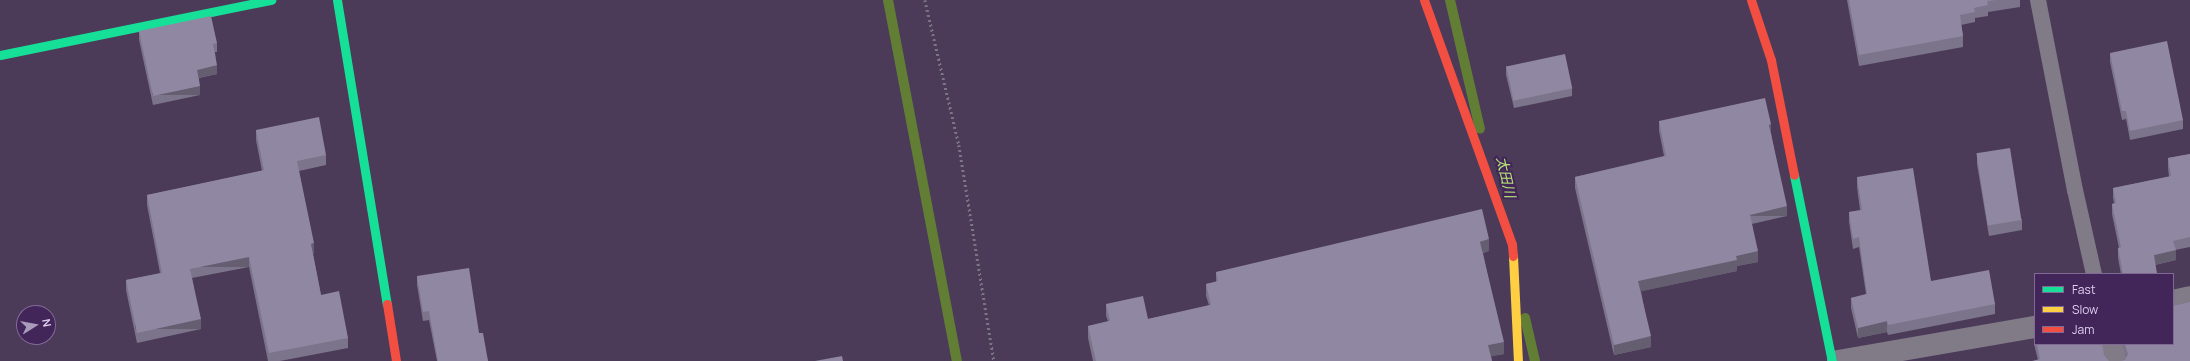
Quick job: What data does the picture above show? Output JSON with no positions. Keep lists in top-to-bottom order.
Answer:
{
  "water": ["太田川"],
  "legend": ["Fast", "Slow", "Jam"],
  "north": "right"
}
